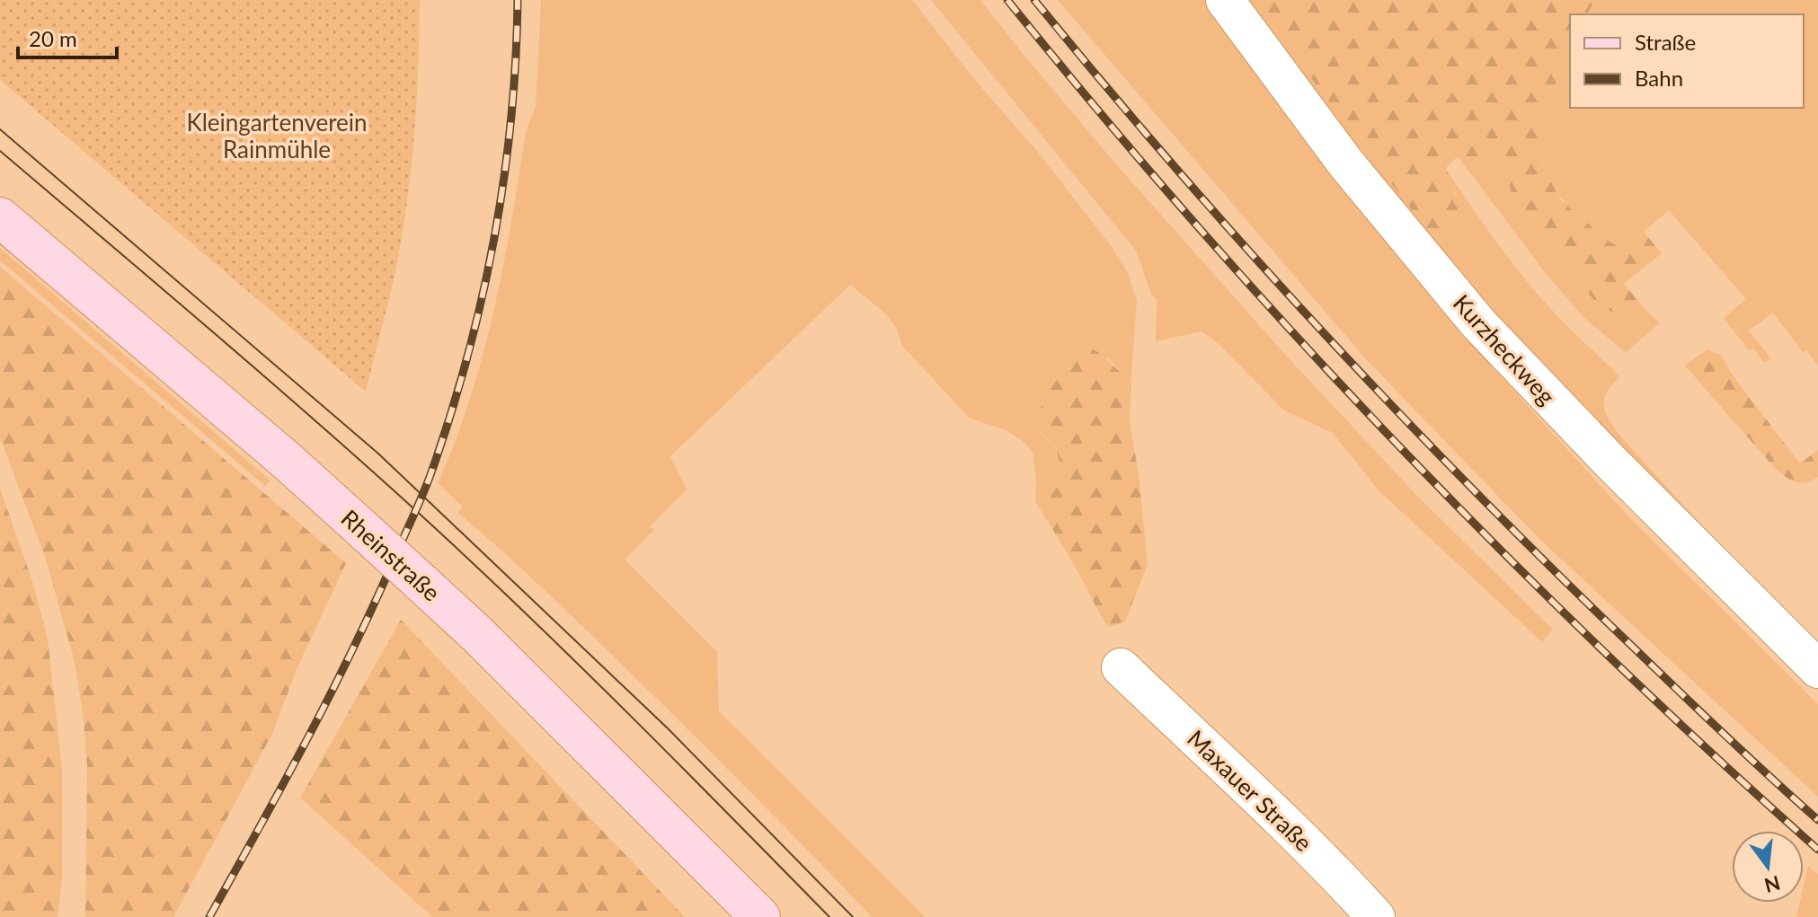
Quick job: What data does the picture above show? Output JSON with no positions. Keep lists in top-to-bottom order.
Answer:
{
  "streets": {
    "main road": ["Rheinstraße"],
    "street": ["Kurzheckweg", "Maxauer Straße"]
  },
  "parks": ["Kleingartenverein Rainmühle"],
  "legend": ["Straße", "Bahn"],
  "scale_bar": "20 m",
  "north": "bottom"
}
